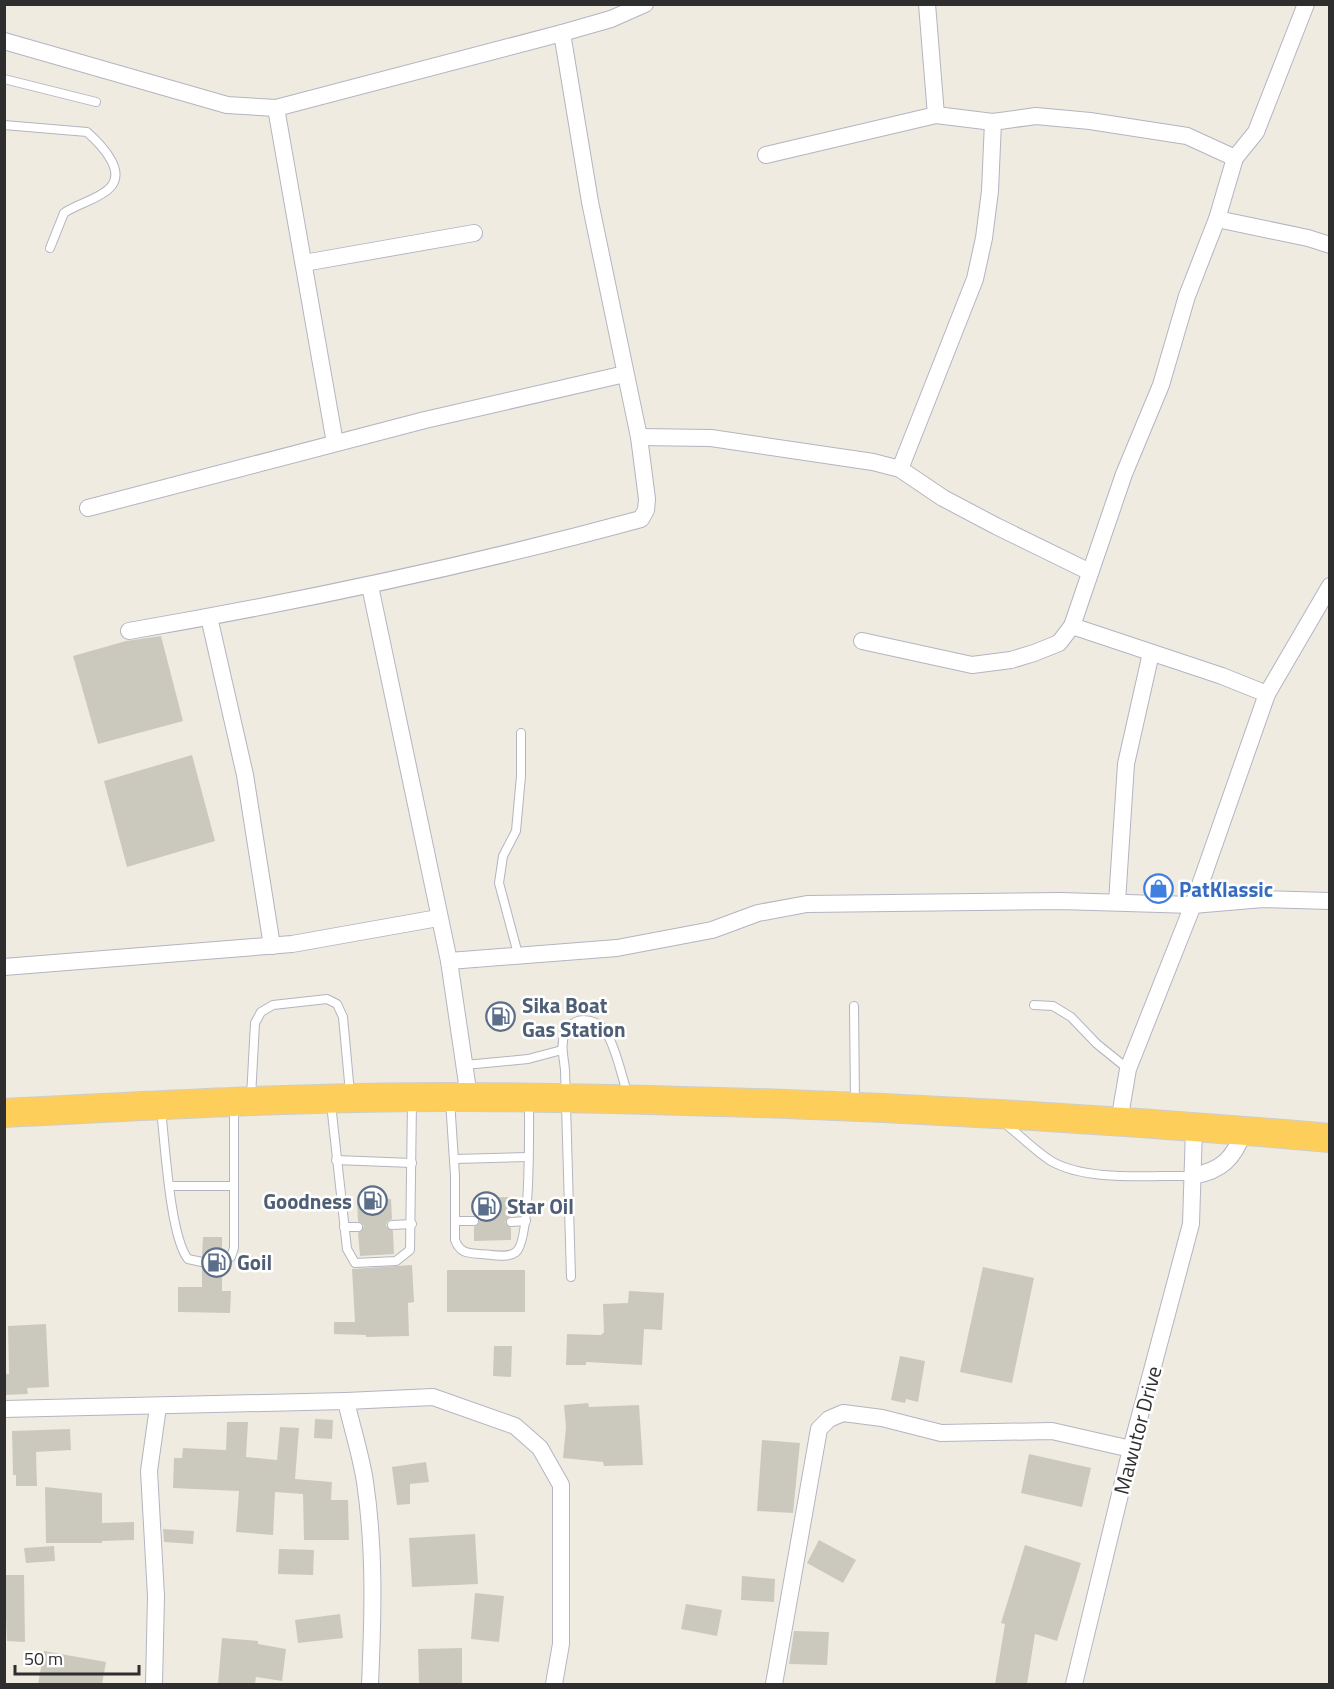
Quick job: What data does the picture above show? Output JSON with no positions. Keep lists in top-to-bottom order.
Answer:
{
  "streets": {
    "street": ["Mawutor Drive"]
  },
  "places": {
    "shop": ["PatKlassic"],
    "fuel station": [
      "Sika Boat Gas Station",
      "Goodness",
      "Star Oil",
      "Goil"
    ]
  },
  "scale_bar": "50 m"
}
